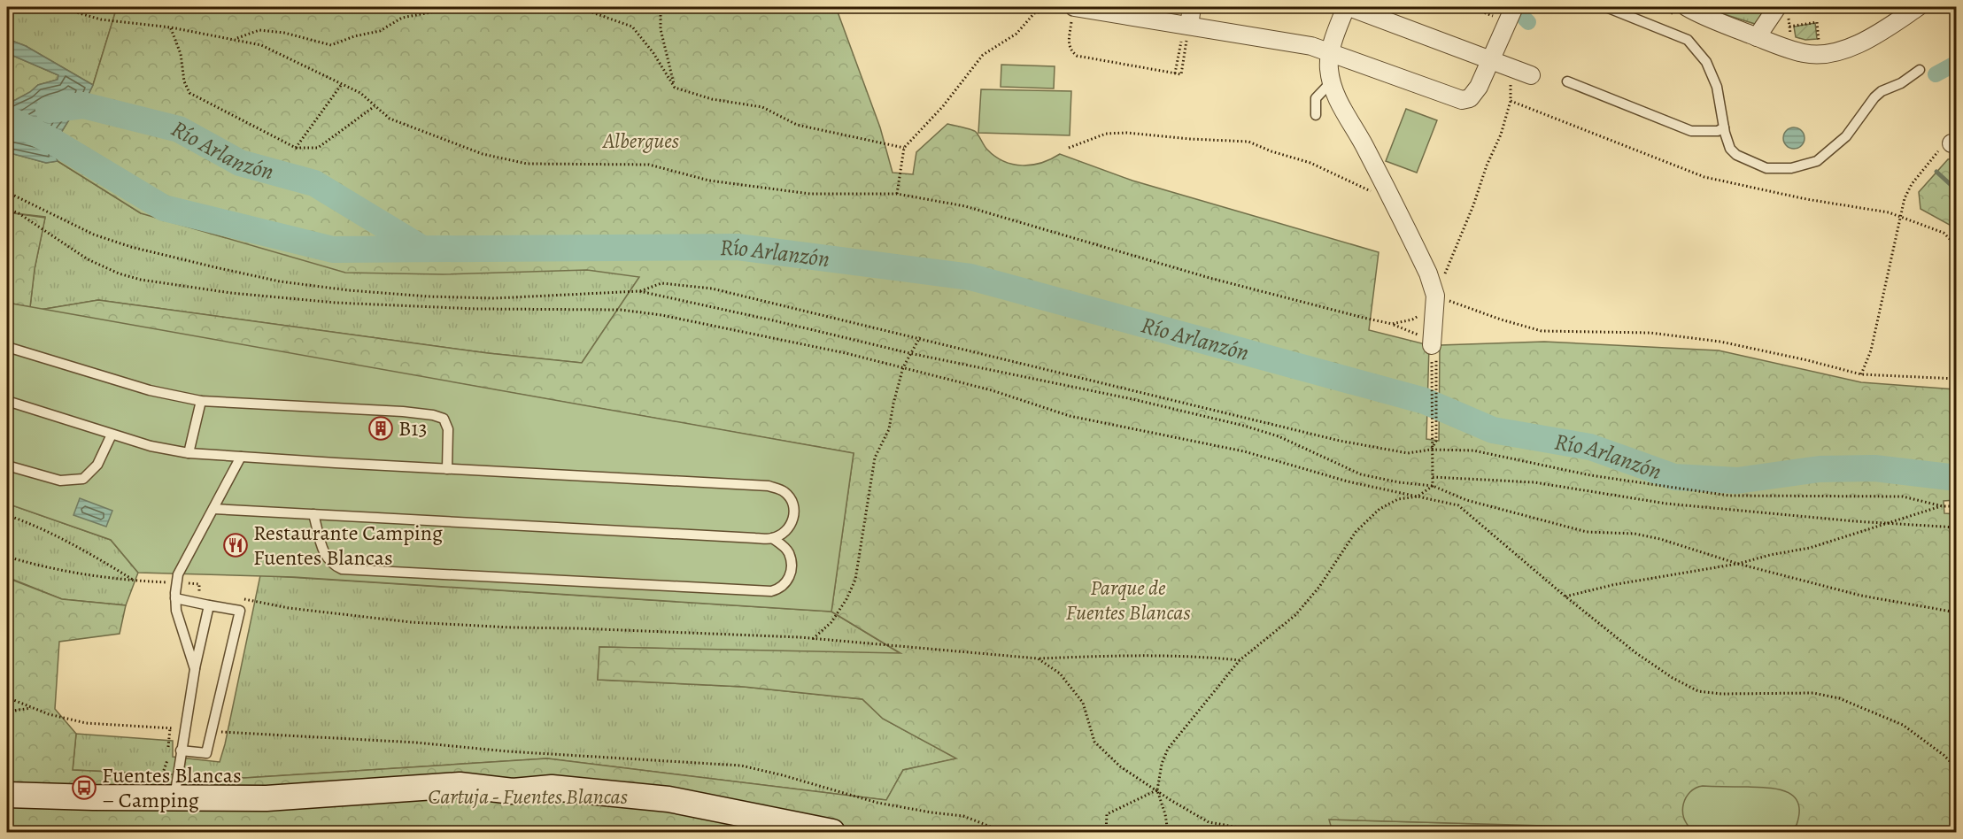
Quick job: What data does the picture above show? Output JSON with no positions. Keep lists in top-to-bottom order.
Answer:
{
  "water": ["Río Arlanzón"],
  "parks": ["Albergues", "Parque de Fuentes Blancas", "Cartuja - Fuentes Blancas"],
  "places": {
    "building": ["B13"],
    "restaurant": ["Restaurante Camping Fuentes Blancas"],
    "bus stop": ["Fuentes Blancas – Camping"]
  }
}
